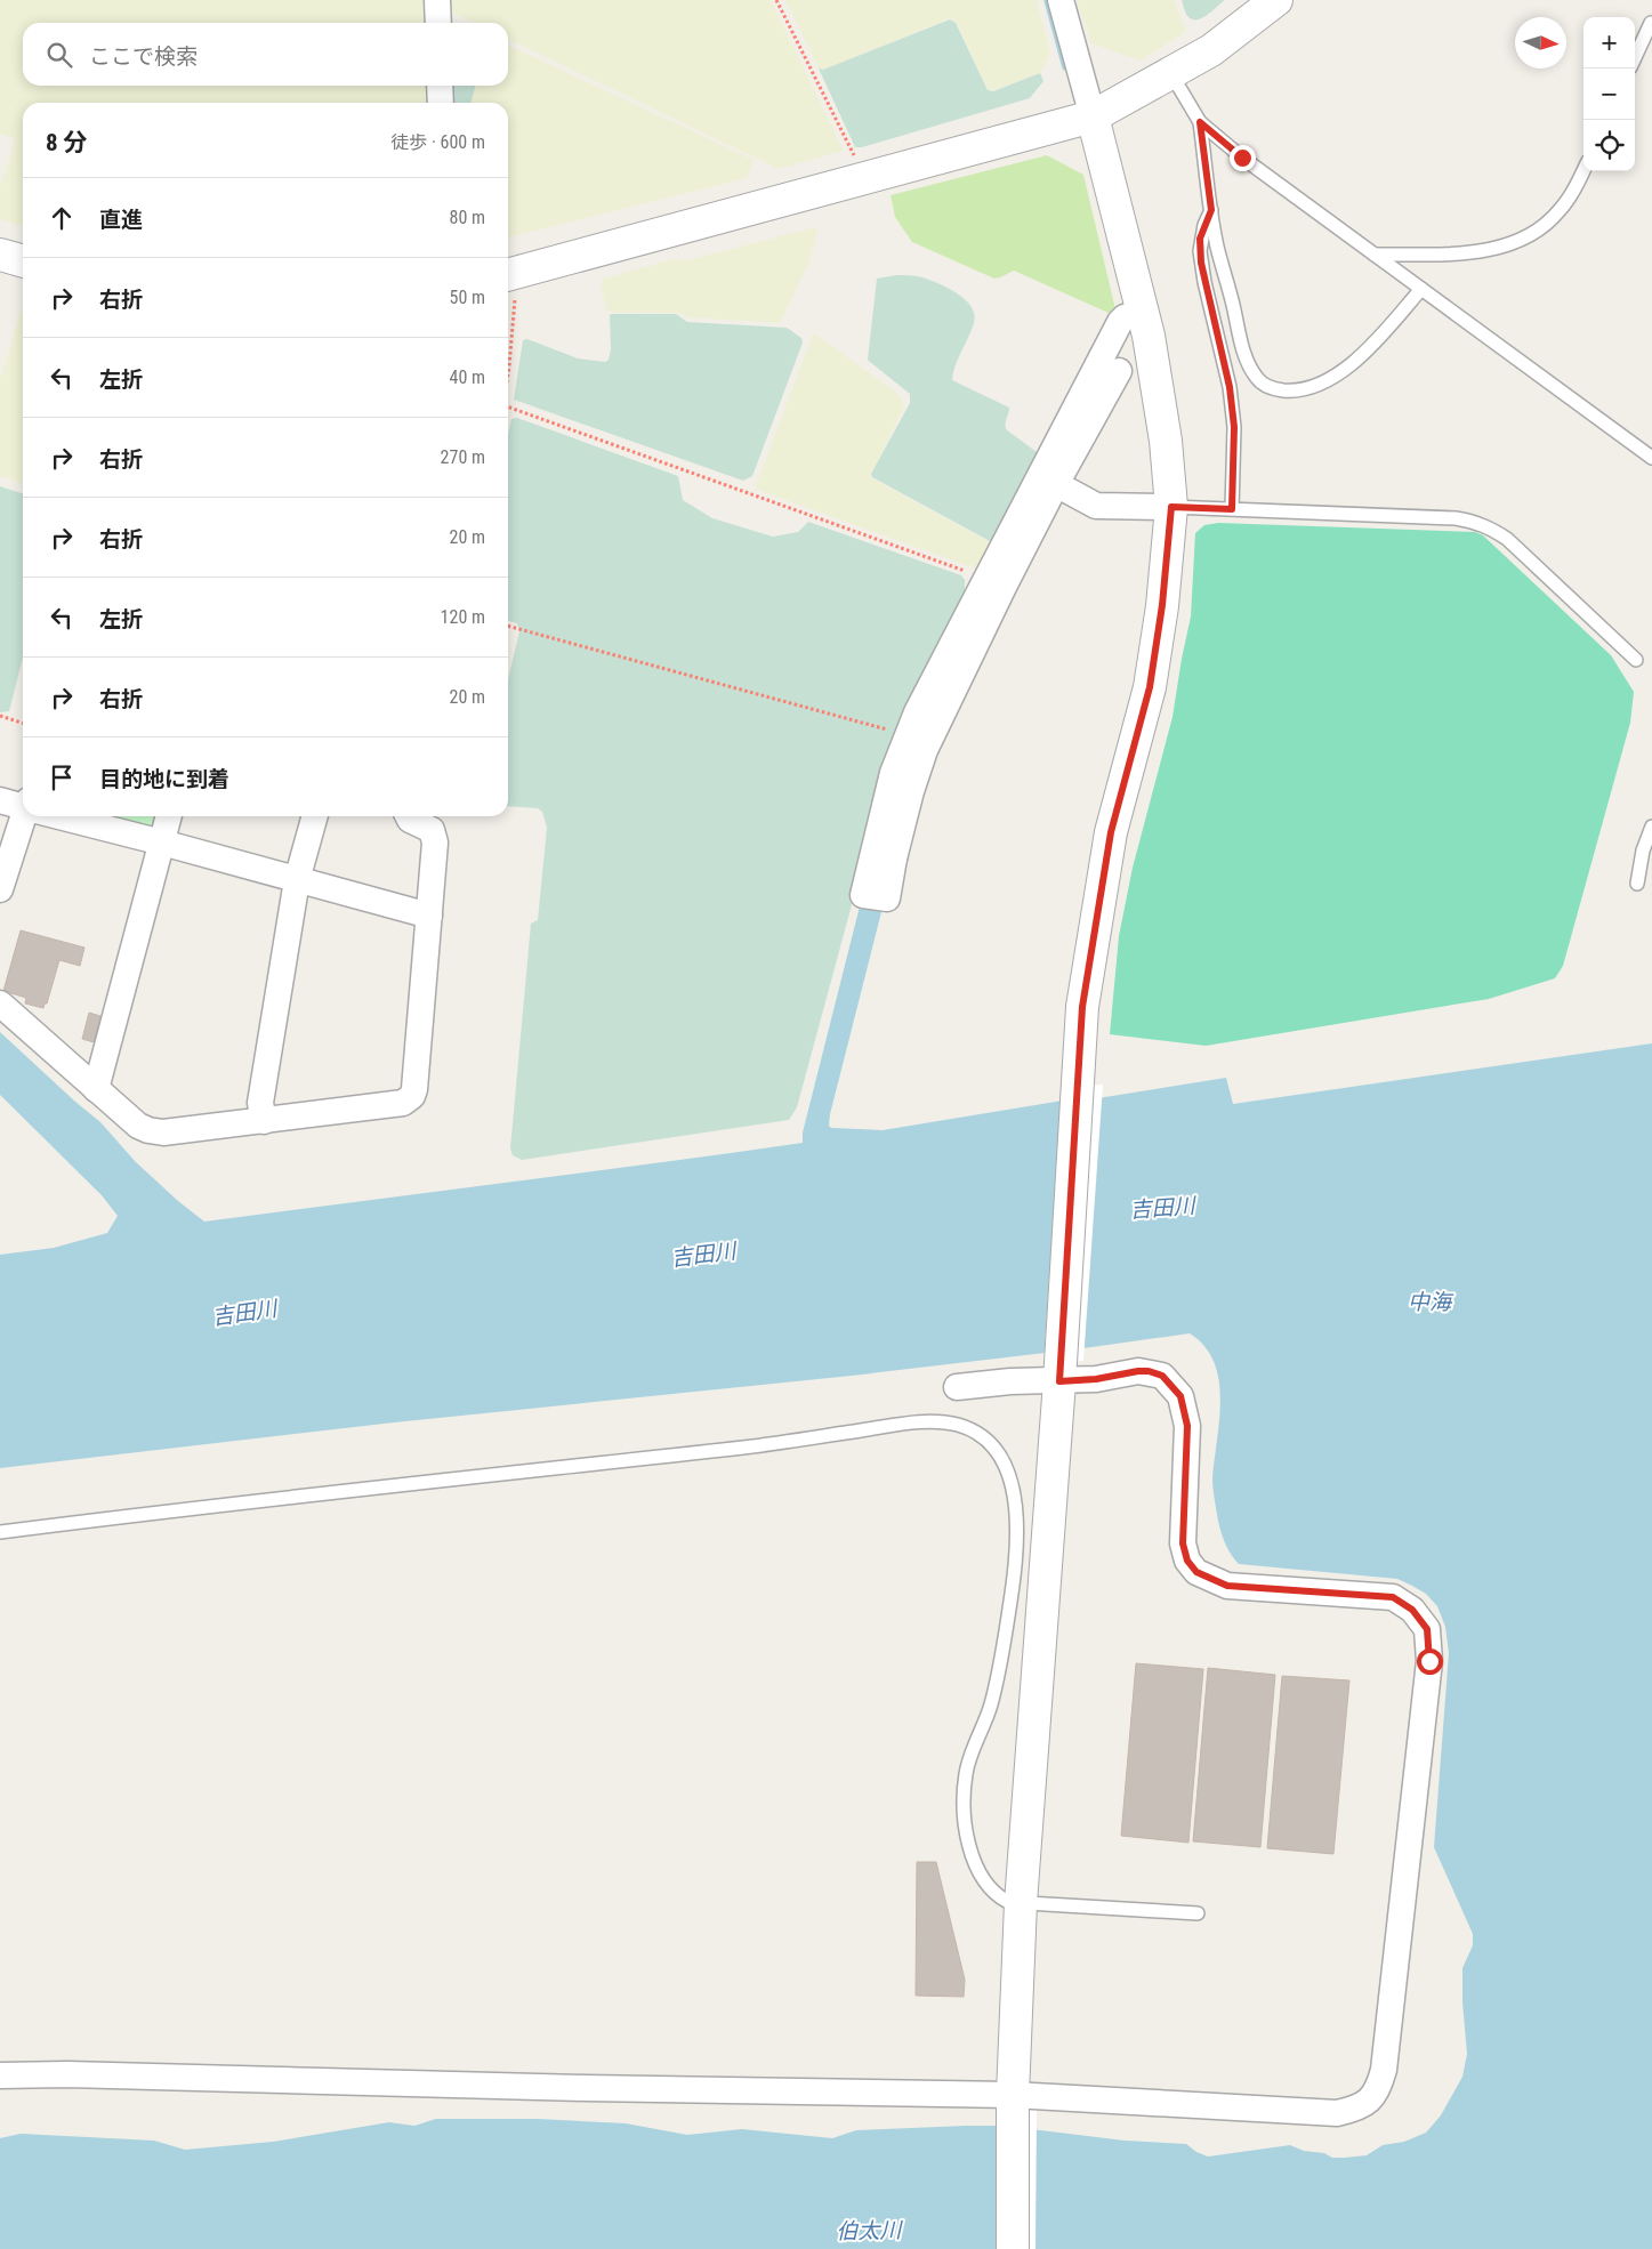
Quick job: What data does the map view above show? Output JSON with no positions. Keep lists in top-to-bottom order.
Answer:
{
  "water": ["吉田川", "中海", "伯太川"],
  "north": "right",
  "page": {
    "map_buttons": ["+", "−"],
    "search": "ここで検索",
    "heading": ["8 分", "徒歩 · 600 m"],
    "list": [
      ["直進", "80 m"],
      ["右折", "50 m"],
      ["左折", "40 m"],
      ["右折", "270 m"],
      ["右折", "20 m"],
      ["左折", "120 m"],
      ["右折", "20 m"],
      "目的地に到着"
    ]
  }
}
